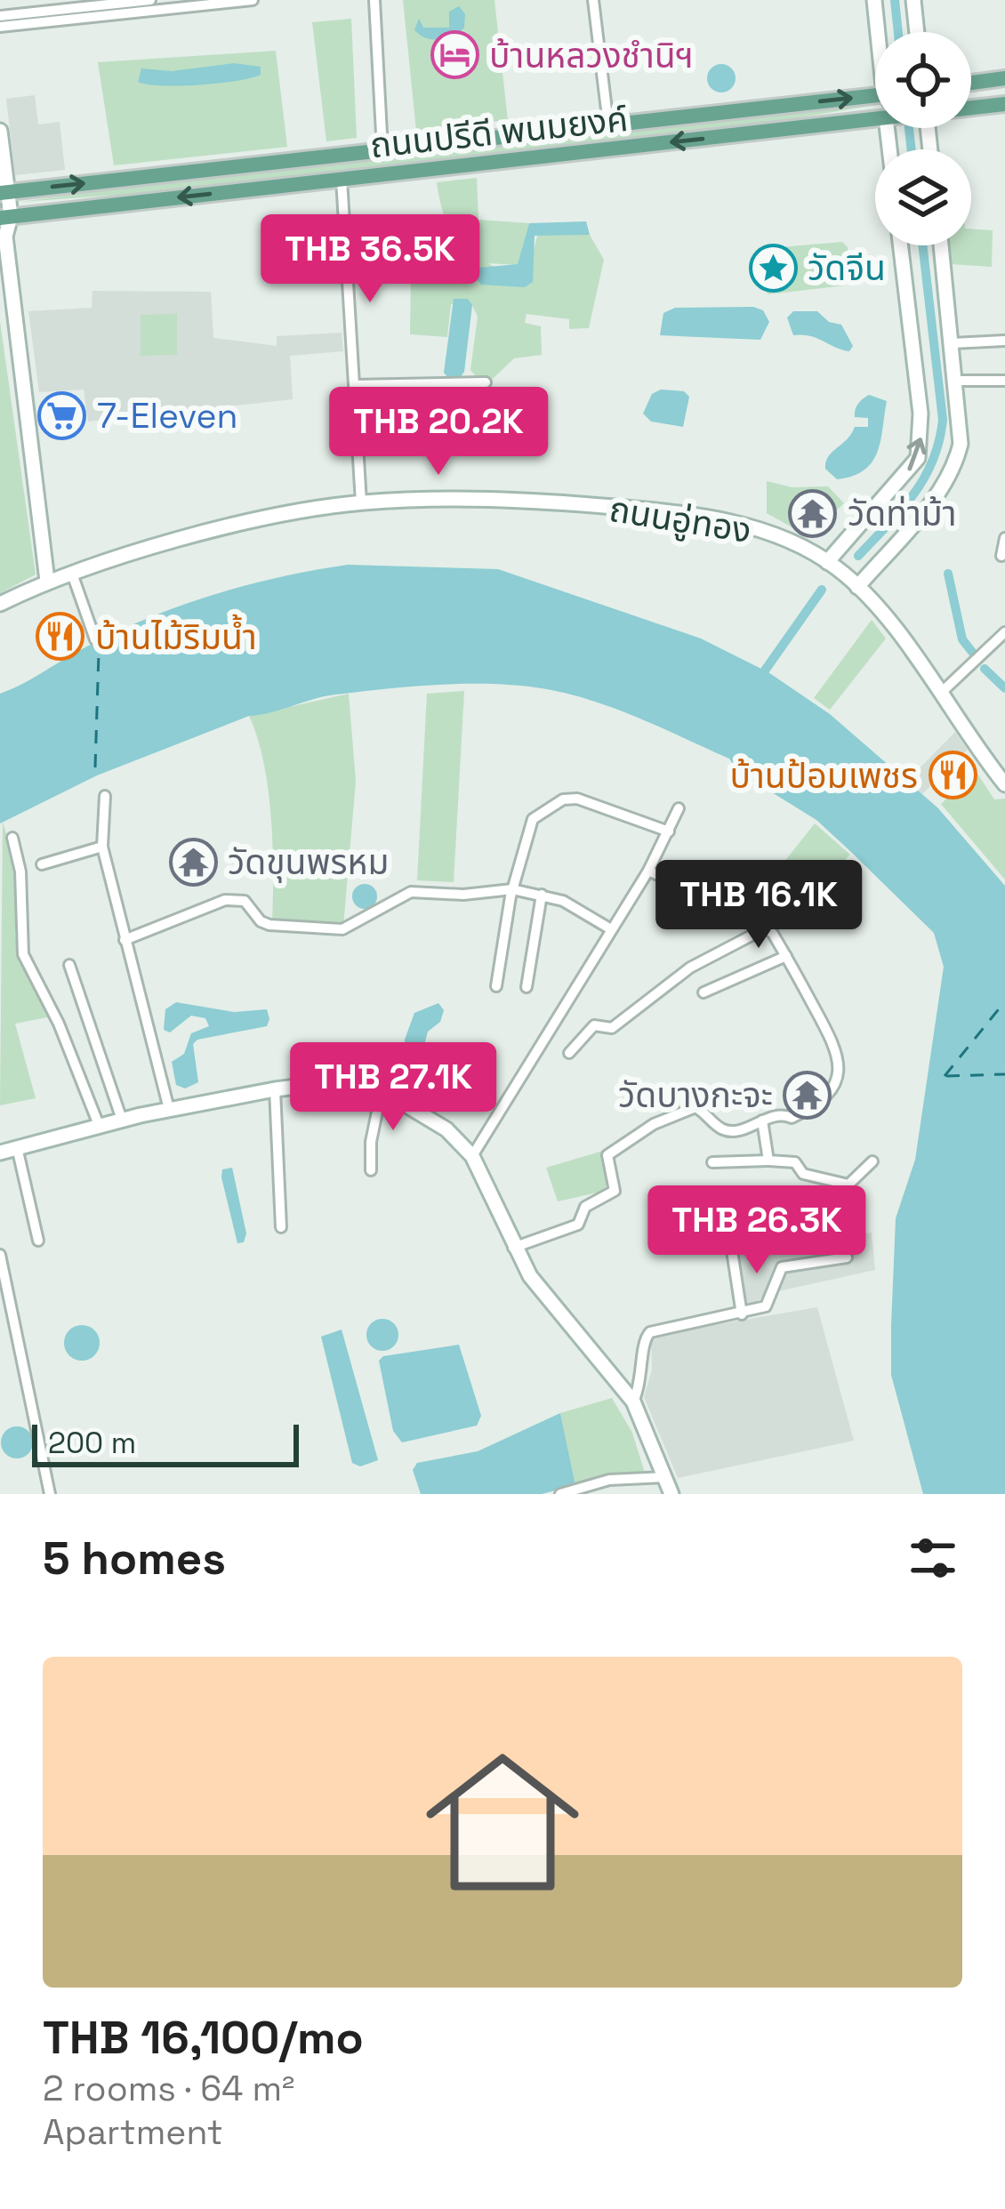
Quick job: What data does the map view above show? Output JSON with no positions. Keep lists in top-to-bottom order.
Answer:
{
  "streets": {
    "main road": ["ถนนปรีดี พนมยงค์"],
    "street": ["ถนนอู่ทอง"]
  },
  "places": {
    "hotel": ["บ้านหลวงชำนิฯ"],
    "place": ["วัดจีน"],
    "supermarket": ["7-Eleven"],
    "temple": ["วัดท่าม้า", "วัดขุนพรหม", "วัดบางกะจะ"],
    "restaurant": ["บ้านไม้ริมน้ำ", "บ้านป้อมเพชร"]
  },
  "scale_bar": "200 m",
  "page": {
    "price": [
      "THB 36.5K",
      "THB 20.2K",
      "THB 16.1K",
      "THB 27.1K",
      "THB 26.3K"
    ],
    "scale": "200 m",
    "heading": "5 homes",
    "list": [
      {
        "name": "THB 16,100/mo",
        "note": "2 rooms · 64 m² · Apartment"
      }
    ]
  }
}
